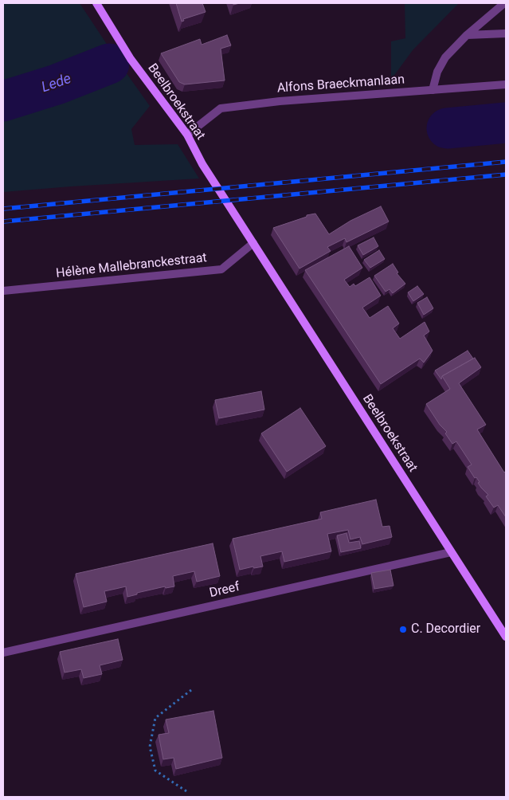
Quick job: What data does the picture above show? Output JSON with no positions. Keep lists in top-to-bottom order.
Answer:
{
  "streets": {
    "street": [
      "Alfons Braeckmanlaan",
      "Beelbroekstraat",
      "Hélène Mallebranckestraat",
      "Dreef"
    ]
  },
  "crossings": [
    ["Alfons Braeckmanlaan", "Beelbroekstraat"],
    ["Beelbroekstraat", "Hélène Mallebranckestraat"],
    ["Beelbroekstraat", "Dreef"]
  ],
  "water": ["Lede"],
  "places": ["C. Decordier"]
}
